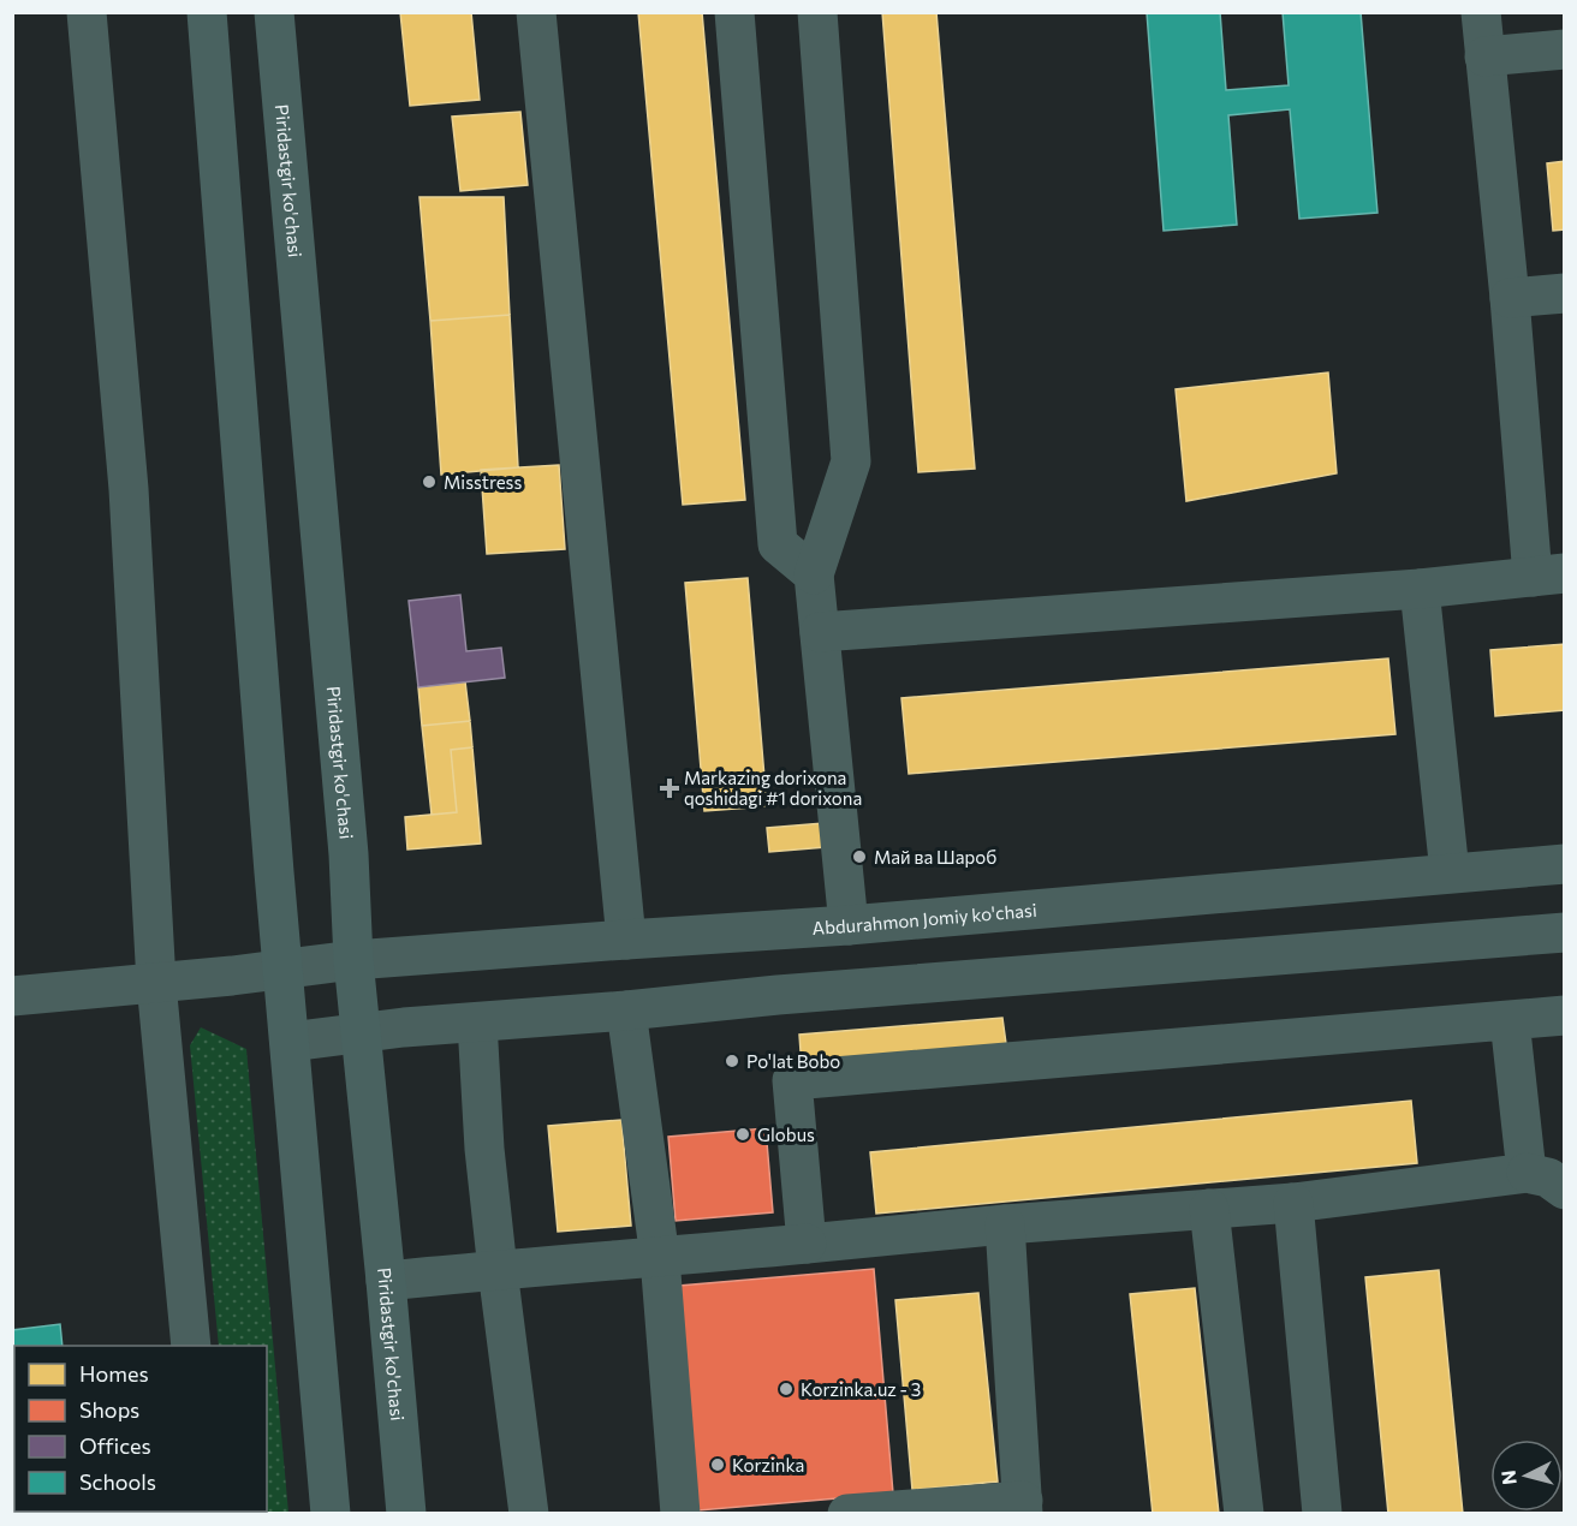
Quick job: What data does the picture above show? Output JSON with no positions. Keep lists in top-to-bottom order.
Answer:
{
  "streets": {
    "main road": ["Piridastgir ko'chasi"],
    "street": ["Abdurahmon Jomiy ko'chasi"]
  },
  "crossings": [
    ["Piridastgir ko'chasi", "Abdurahmon Jomiy ko'chasi"]
  ],
  "places": {
    "other": [
      "Misstress",
      "Май ва Шароб",
      "Po'lat Bobo",
      "Globus",
      "Korzinka.uz - 3",
      "Korzinka"
    ],
    "health": ["Markazing dorixona qoshidagi #1 dorixona"]
  },
  "legend": [
    "Homes",
    "Shops",
    "Offices",
    "Schools"
  ],
  "north": "left"
}
